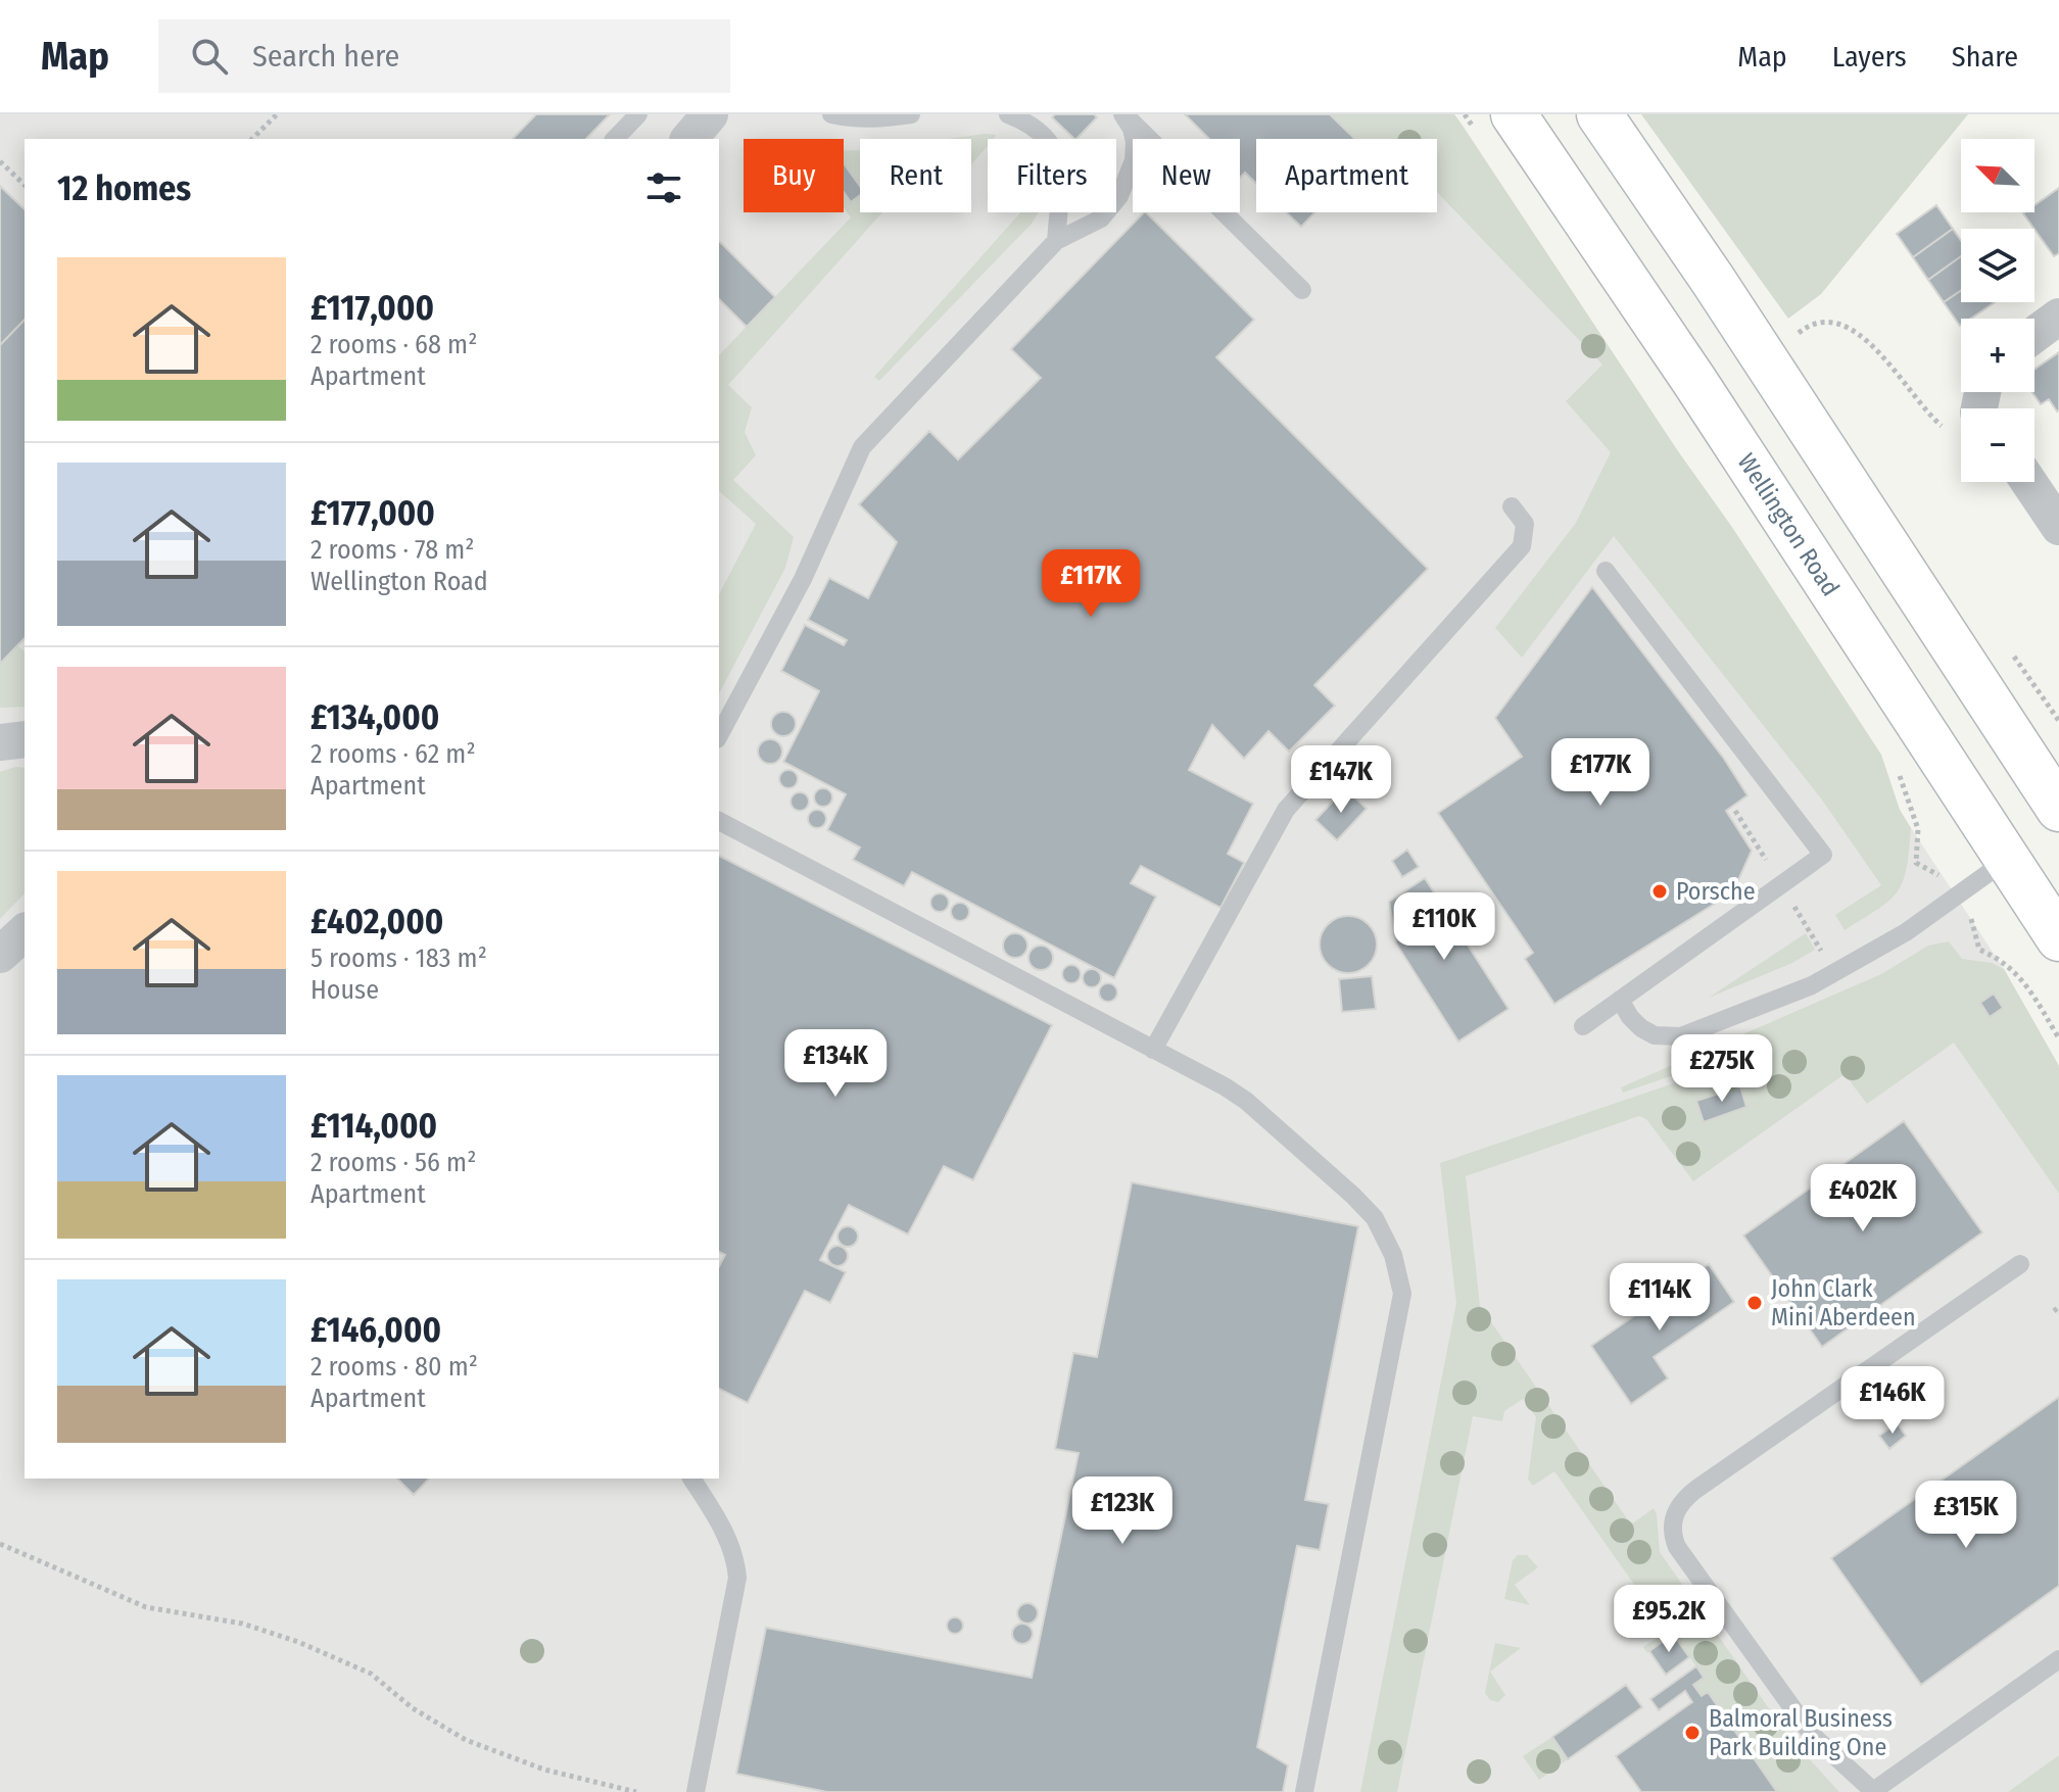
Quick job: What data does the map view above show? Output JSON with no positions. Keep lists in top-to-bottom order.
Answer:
{
  "streets": {
    "main road": ["Wellington Road"]
  },
  "places": ["Porsche", "John Clark Mini Aberdeen", "Balmoral Business Park Building One"],
  "north": "top left",
  "page": {
    "header": "Map",
    "search": "Search here",
    "nav": ["Map", "Layers", "Share"],
    "map_buttons": ["+", "−"],
    "chip": [
      "Buy",
      "Rent",
      "Filters",
      "New",
      "Apartment"
    ],
    "heading": "12 homes",
    "list": [
      {
        "name": "£117,000",
        "note": "2 rooms · 68 m² · Apartment"
      },
      {
        "name": "£177,000",
        "note": "2 rooms · 78 m² · Wellington Road"
      },
      {
        "name": "£134,000",
        "note": "2 rooms · 62 m² · Apartment"
      },
      {
        "name": "£402,000",
        "note": "5 rooms · 183 m² · House"
      },
      {
        "name": "£114,000",
        "note": "2 rooms · 56 m² · Apartment"
      },
      {
        "name": "£146,000",
        "note": "2 rooms · 80 m² · Apartment"
      }
    ],
    "price": [
      "£117K",
      "£177K",
      "£147K",
      "£110K",
      "£134K",
      "£275K",
      "£402K",
      "£114K",
      "£146K",
      "£123K",
      "£315K",
      "£95.2K"
    ]
  }
}
